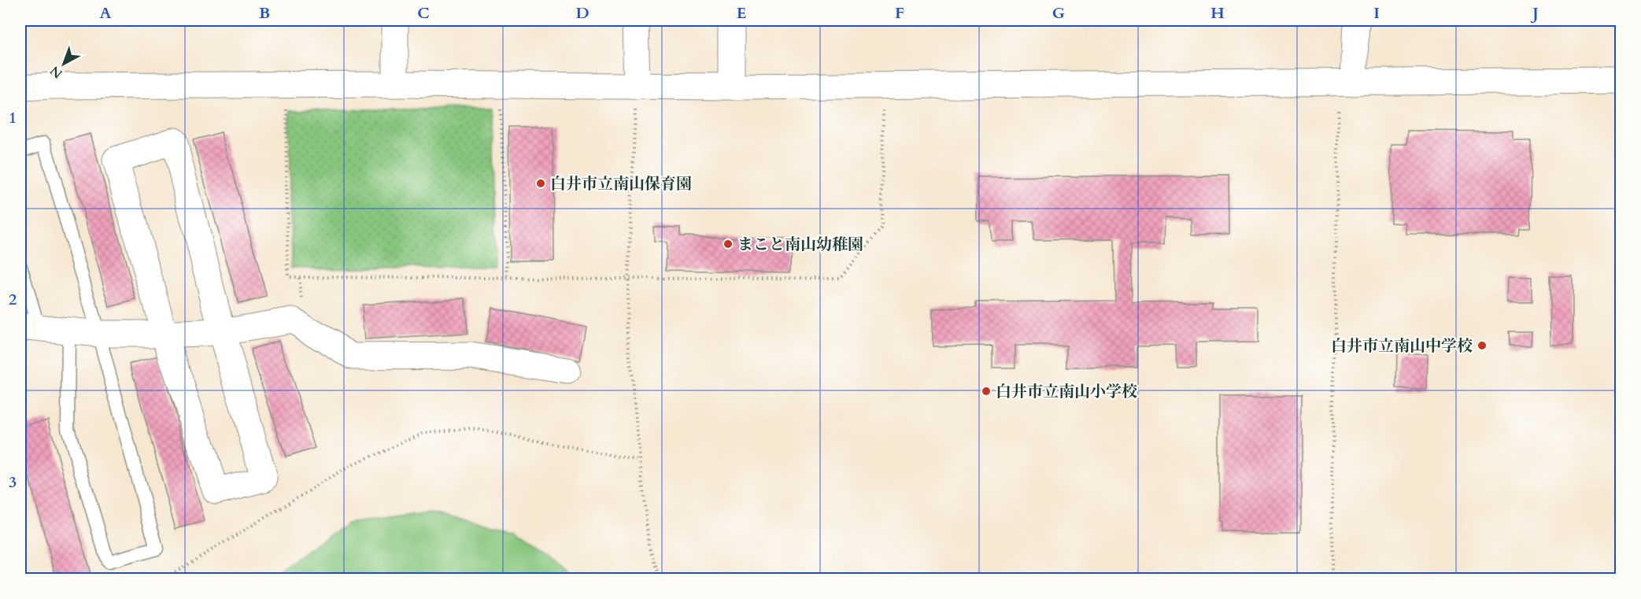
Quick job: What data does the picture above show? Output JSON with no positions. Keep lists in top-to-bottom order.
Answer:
{
  "places": [
    "白井市立南山保育園",
    "まこと南山幼稚園",
    "白井市立南山中学校",
    "白井市立南山小学校"
  ],
  "north": "bottom left",
  "grid": {
    "columns": [
      "A",
      "B",
      "C",
      "D",
      "E",
      "F",
      "G",
      "H",
      "I",
      "J"
    ],
    "rows": ["1", "2", "3"]
  }
}
